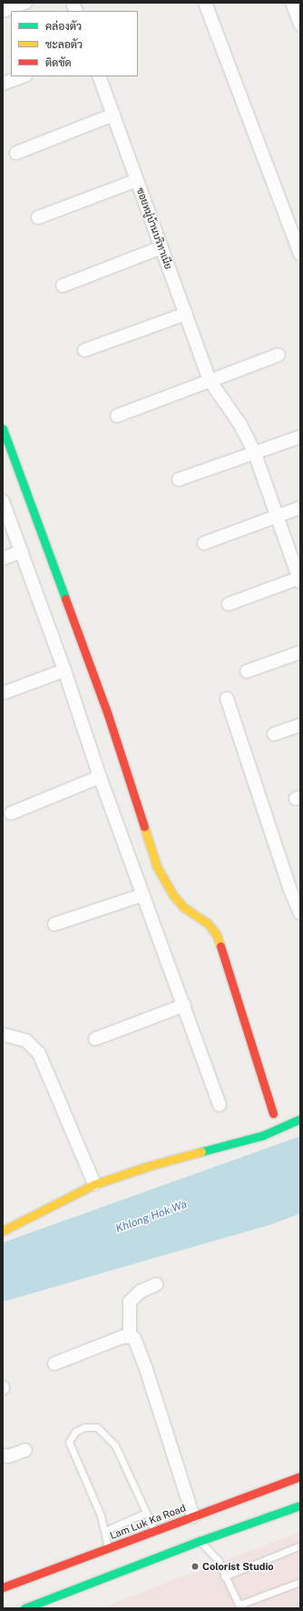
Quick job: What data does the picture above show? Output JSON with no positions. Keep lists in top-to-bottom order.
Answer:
{
  "streets": {
    "street": ["ซอยหมู่บ้านบริทาเนีย", "Lam Luk Ka Road"]
  },
  "water": ["Khlong Hok Wa"],
  "places": ["Colorist Studio"],
  "legend": ["คล่องตัว", "ชะลอตัว", "ติดขัด"]
}
